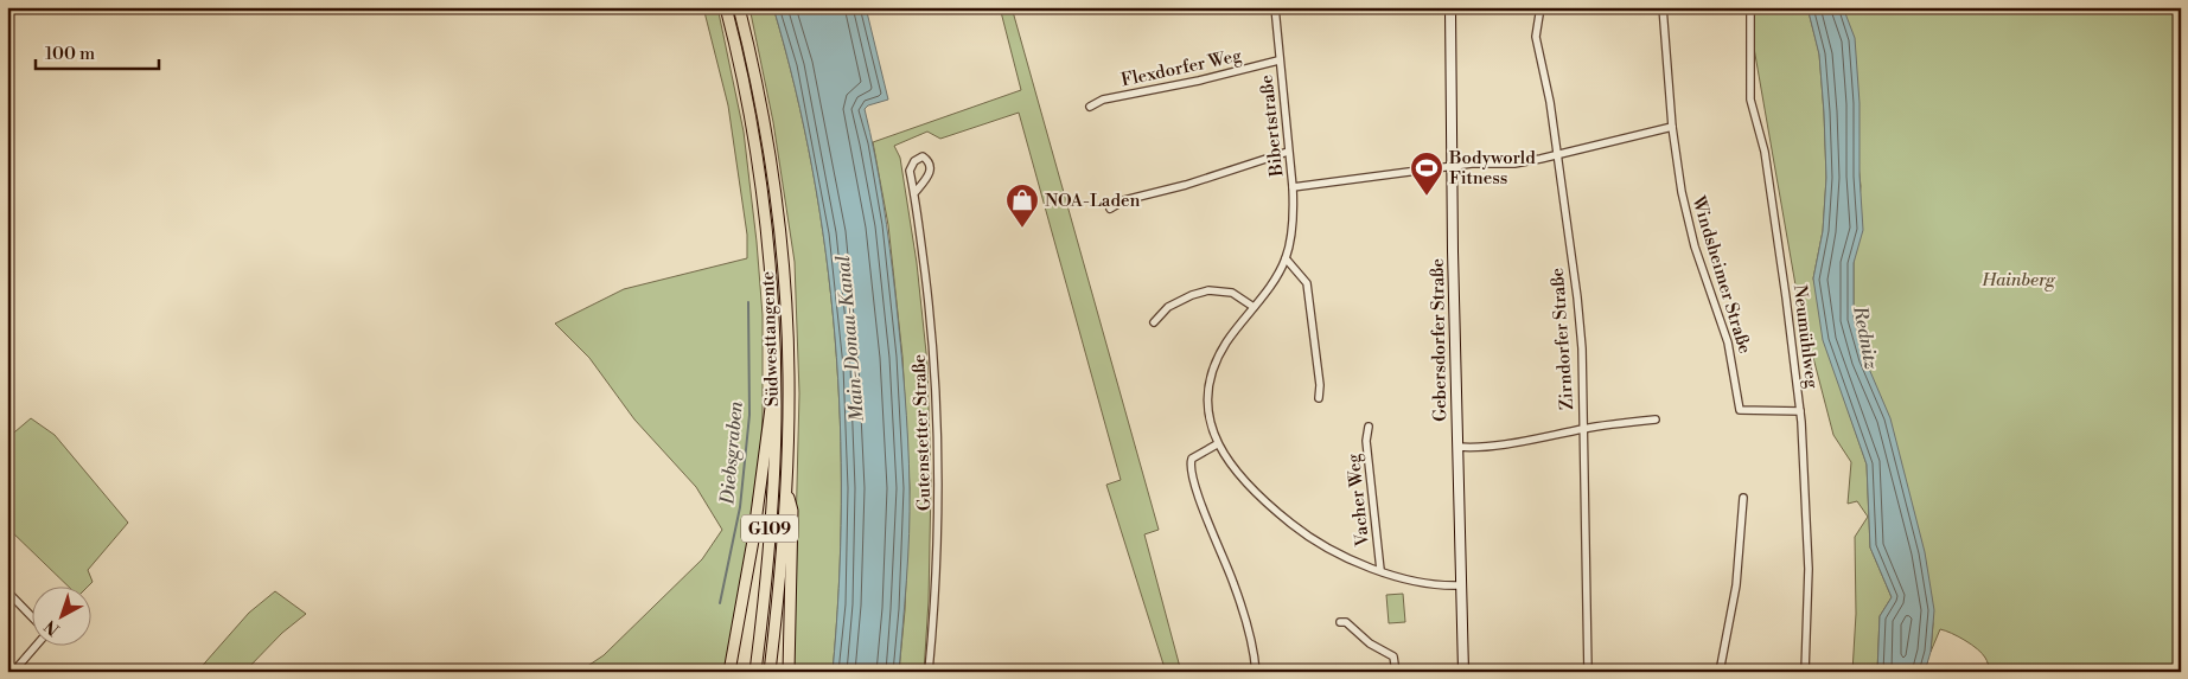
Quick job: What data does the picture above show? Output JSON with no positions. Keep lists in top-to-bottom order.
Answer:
{
  "streets": {
    "highway": ["Südwesttangente", "G109"],
    "main road": ["Gebersdorfer Straße"],
    "street": [
      "Flexdorfer Weg",
      "Bibertstraße",
      "Windsheimer Straße",
      "Neumühlweg",
      "Zirndorfer Straße",
      "Gutenstetter Straße",
      "Vacher Weg"
    ]
  },
  "crossings": [
    ["Flexdorfer Weg", "Bibertstraße"],
    ["Bibertstraße", "Windsheimer Straße"],
    ["Bibertstraße", "Zirndorfer Straße"],
    ["Bibertstraße", "Gebersdorfer Straße"],
    ["Windsheimer Straße", "Neumühlweg"]
  ],
  "water": ["Rednitz", "Main-Donau-Kanal", "Diebsgraben"],
  "parks": ["Hainberg"],
  "places": {
    "sports": ["Bodyworld Fitness"],
    "shop": ["NOA-Laden"]
  },
  "scale_bar": "100 m",
  "north": "bottom left"
}
